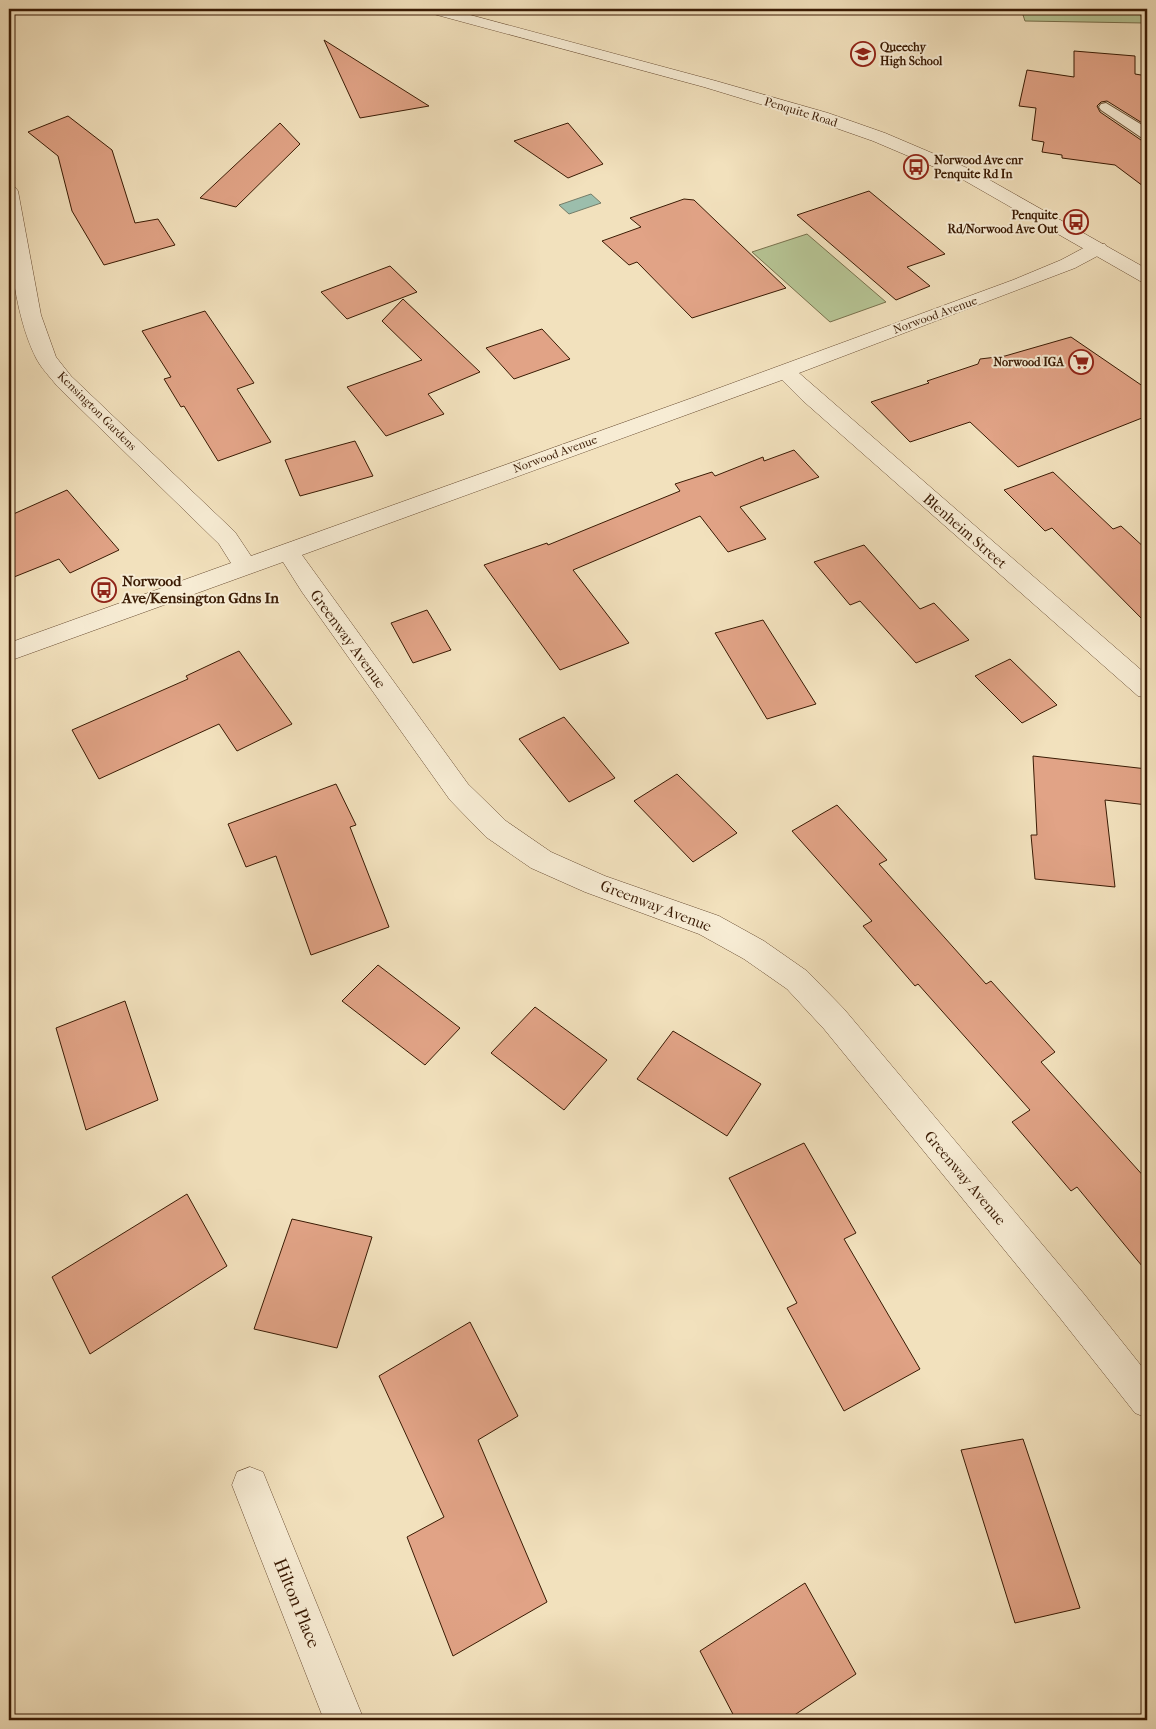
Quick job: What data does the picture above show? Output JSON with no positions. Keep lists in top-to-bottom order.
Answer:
{
  "streets": {
    "street": [
      "Penquite Road",
      "Norwood Avenue",
      "Kensington Gardens",
      "Blenheim Street",
      "Greenway Avenue",
      "Hilton Place"
    ]
  },
  "crossings": [
    ["Penquite Road", "Norwood Avenue"],
    ["Norwood Avenue", "Kensington Gardens"],
    ["Norwood Avenue", "Blenheim Street"],
    ["Norwood Avenue", "Greenway Avenue"]
  ],
  "places": {
    "school or university": ["Queechy High School"],
    "bus stop": ["Norwood Ave cnr Penquite Rd In", "Penquite Rd/Norwood Ave Out", "Norwood Ave/Kensington Gdns In"],
    "supermarket": ["Norwood IGA"]
  }
}
